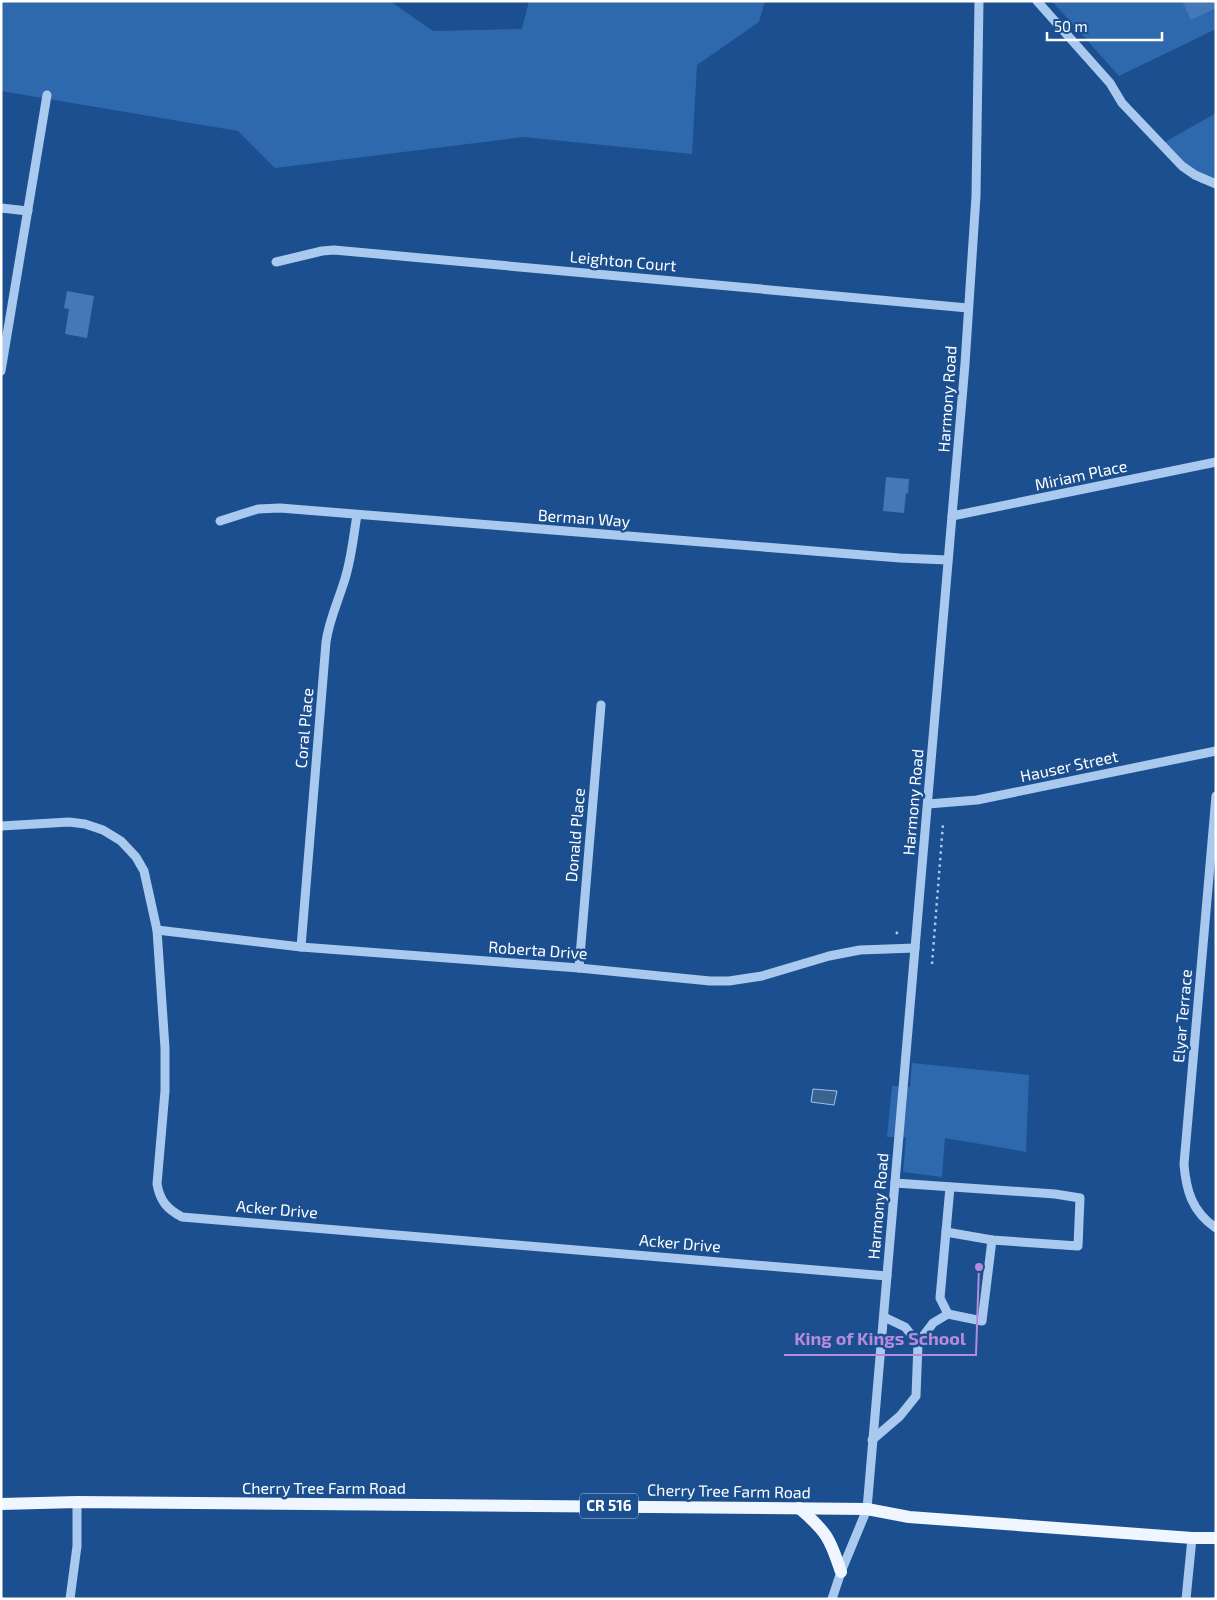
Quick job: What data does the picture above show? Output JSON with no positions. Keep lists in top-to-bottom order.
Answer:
{
  "streets": {
    "main road": ["Cherry Tree Farm Road", "CR 516"],
    "street": [
      "Leighton Court",
      "Harmony Road",
      "Miriam Place",
      "Berman Way",
      "Coral Place",
      "Hauser Street",
      "Donald Place",
      "Roberta Drive",
      "Elyar Terrace",
      "Acker Drive"
    ]
  },
  "crossings": [
    ["Leighton Court", "Harmony Road"],
    ["Harmony Road", "Miriam Place"],
    ["Harmony Road", "Berman Way"],
    ["Harmony Road", "Hauser Street"],
    ["Harmony Road", "Roberta Drive"],
    ["Harmony Road", "Acker Drive"],
    ["Harmony Road", "Cherry Tree Farm Road"],
    ["Berman Way", "Coral Place"],
    ["Coral Place", "Roberta Drive"],
    ["Donald Place", "Roberta Drive"],
    ["Roberta Drive", "Acker Drive"]
  ],
  "places": ["King of Kings School"],
  "scale_bar": "50 m"
}
